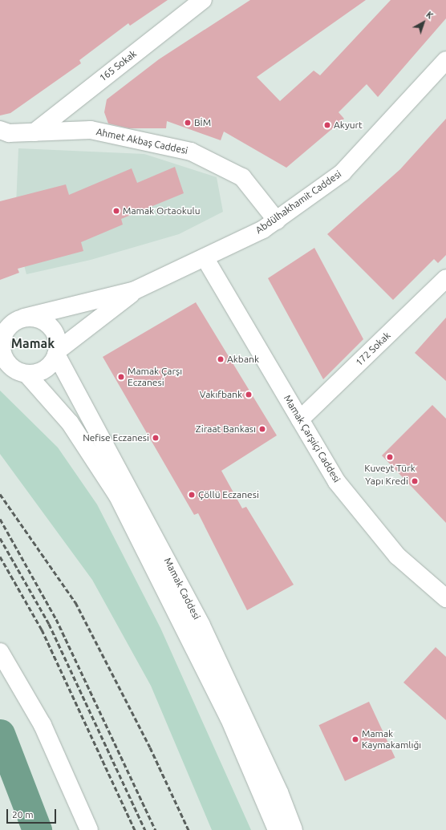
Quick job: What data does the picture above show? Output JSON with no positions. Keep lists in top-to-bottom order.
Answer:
{
  "streets": {
    "main road": [
      "165 Sokak",
      "Ahmet Akbaş Caddesi",
      "Abdülhakhamit Caddesi",
      "172 Sokak",
      "Mamak Çarşıiçi Caddesi",
      "Mamak Caddesi"
    ]
  },
  "crossings": [
    ["165 Sokak", "Ahmet Akbaş Caddesi"],
    ["Ahmet Akbaş Caddesi", "Abdülhakhamit Caddesi"],
    ["Abdülhakhamit Caddesi", "Mamak Çarşıiçi Caddesi"],
    ["172 Sokak", "Mamak Çarşıiçi Caddesi"]
  ],
  "districts": ["Mamak"],
  "places": [
    "BİM",
    "Akyurt",
    "Mamak Ortaokulu",
    "Akbank",
    "Mamak Çarşı Eczanesi",
    "Vakıfbank",
    "Ziraat Bankası",
    "Nefise Eczanesi",
    "Kuveyt Türk",
    "Yapı Kredi",
    "Çöllü Eczanesi",
    "Mamak Kaymakamlığı"
  ],
  "scale_bar": "20 m",
  "north": "top right"
}
